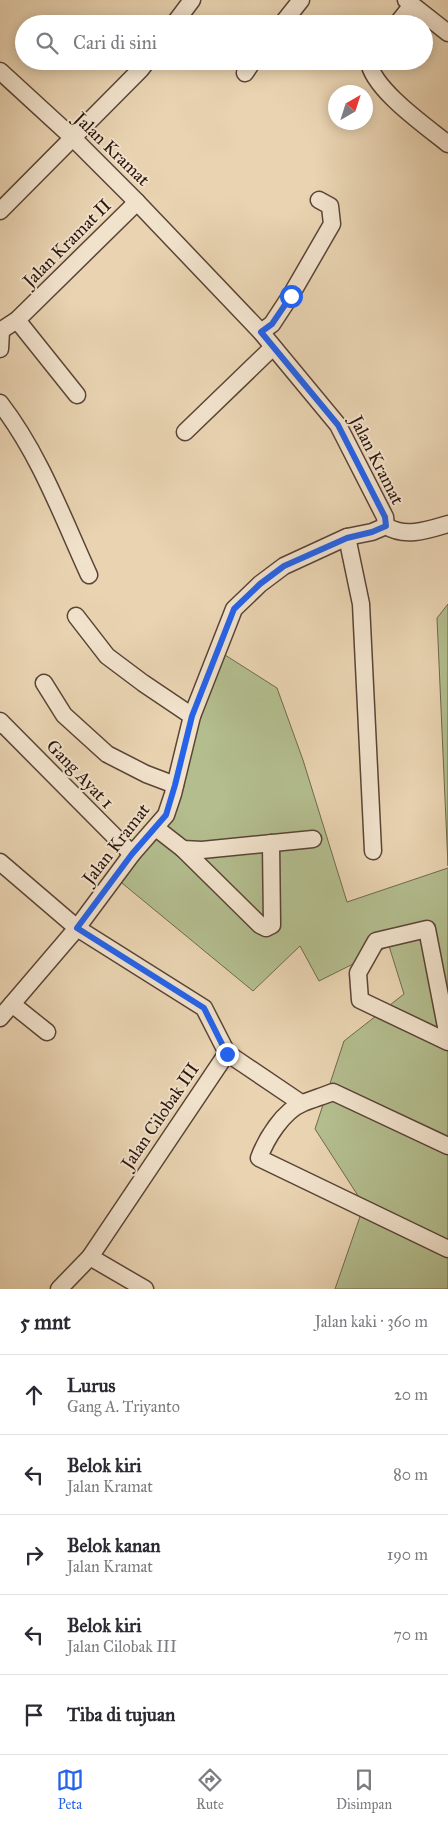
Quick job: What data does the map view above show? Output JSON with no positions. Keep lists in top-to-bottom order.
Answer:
{
  "streets": {
    "street": [
      "Jalan Kramat",
      "Jalan Kramat II",
      "Gang Ayat 1",
      "Jalan Cilobak III"
    ]
  },
  "crossings": [
    ["Jalan Kramat", "Jalan Kramat II"],
    ["Jalan Kramat", "Gang Ayat 1"]
  ],
  "north": "top right",
  "page": {
    "search": "Cari di sini",
    "heading": ["5 mnt", "Jalan kaki · 360 m"],
    "list": [
      ["Lurus", "Gang A. Triyanto", "20 m"],
      ["Belok kiri", "Jalan Kramat", "80 m"],
      ["Belok kanan", "Jalan Kramat", "190 m"],
      ["Belok kiri", "Jalan Cilobak III", "70 m"],
      "Tiba di tujuan"
    ],
    "nav": ["Peta", "Rute", "Disimpan"]
  }
}
